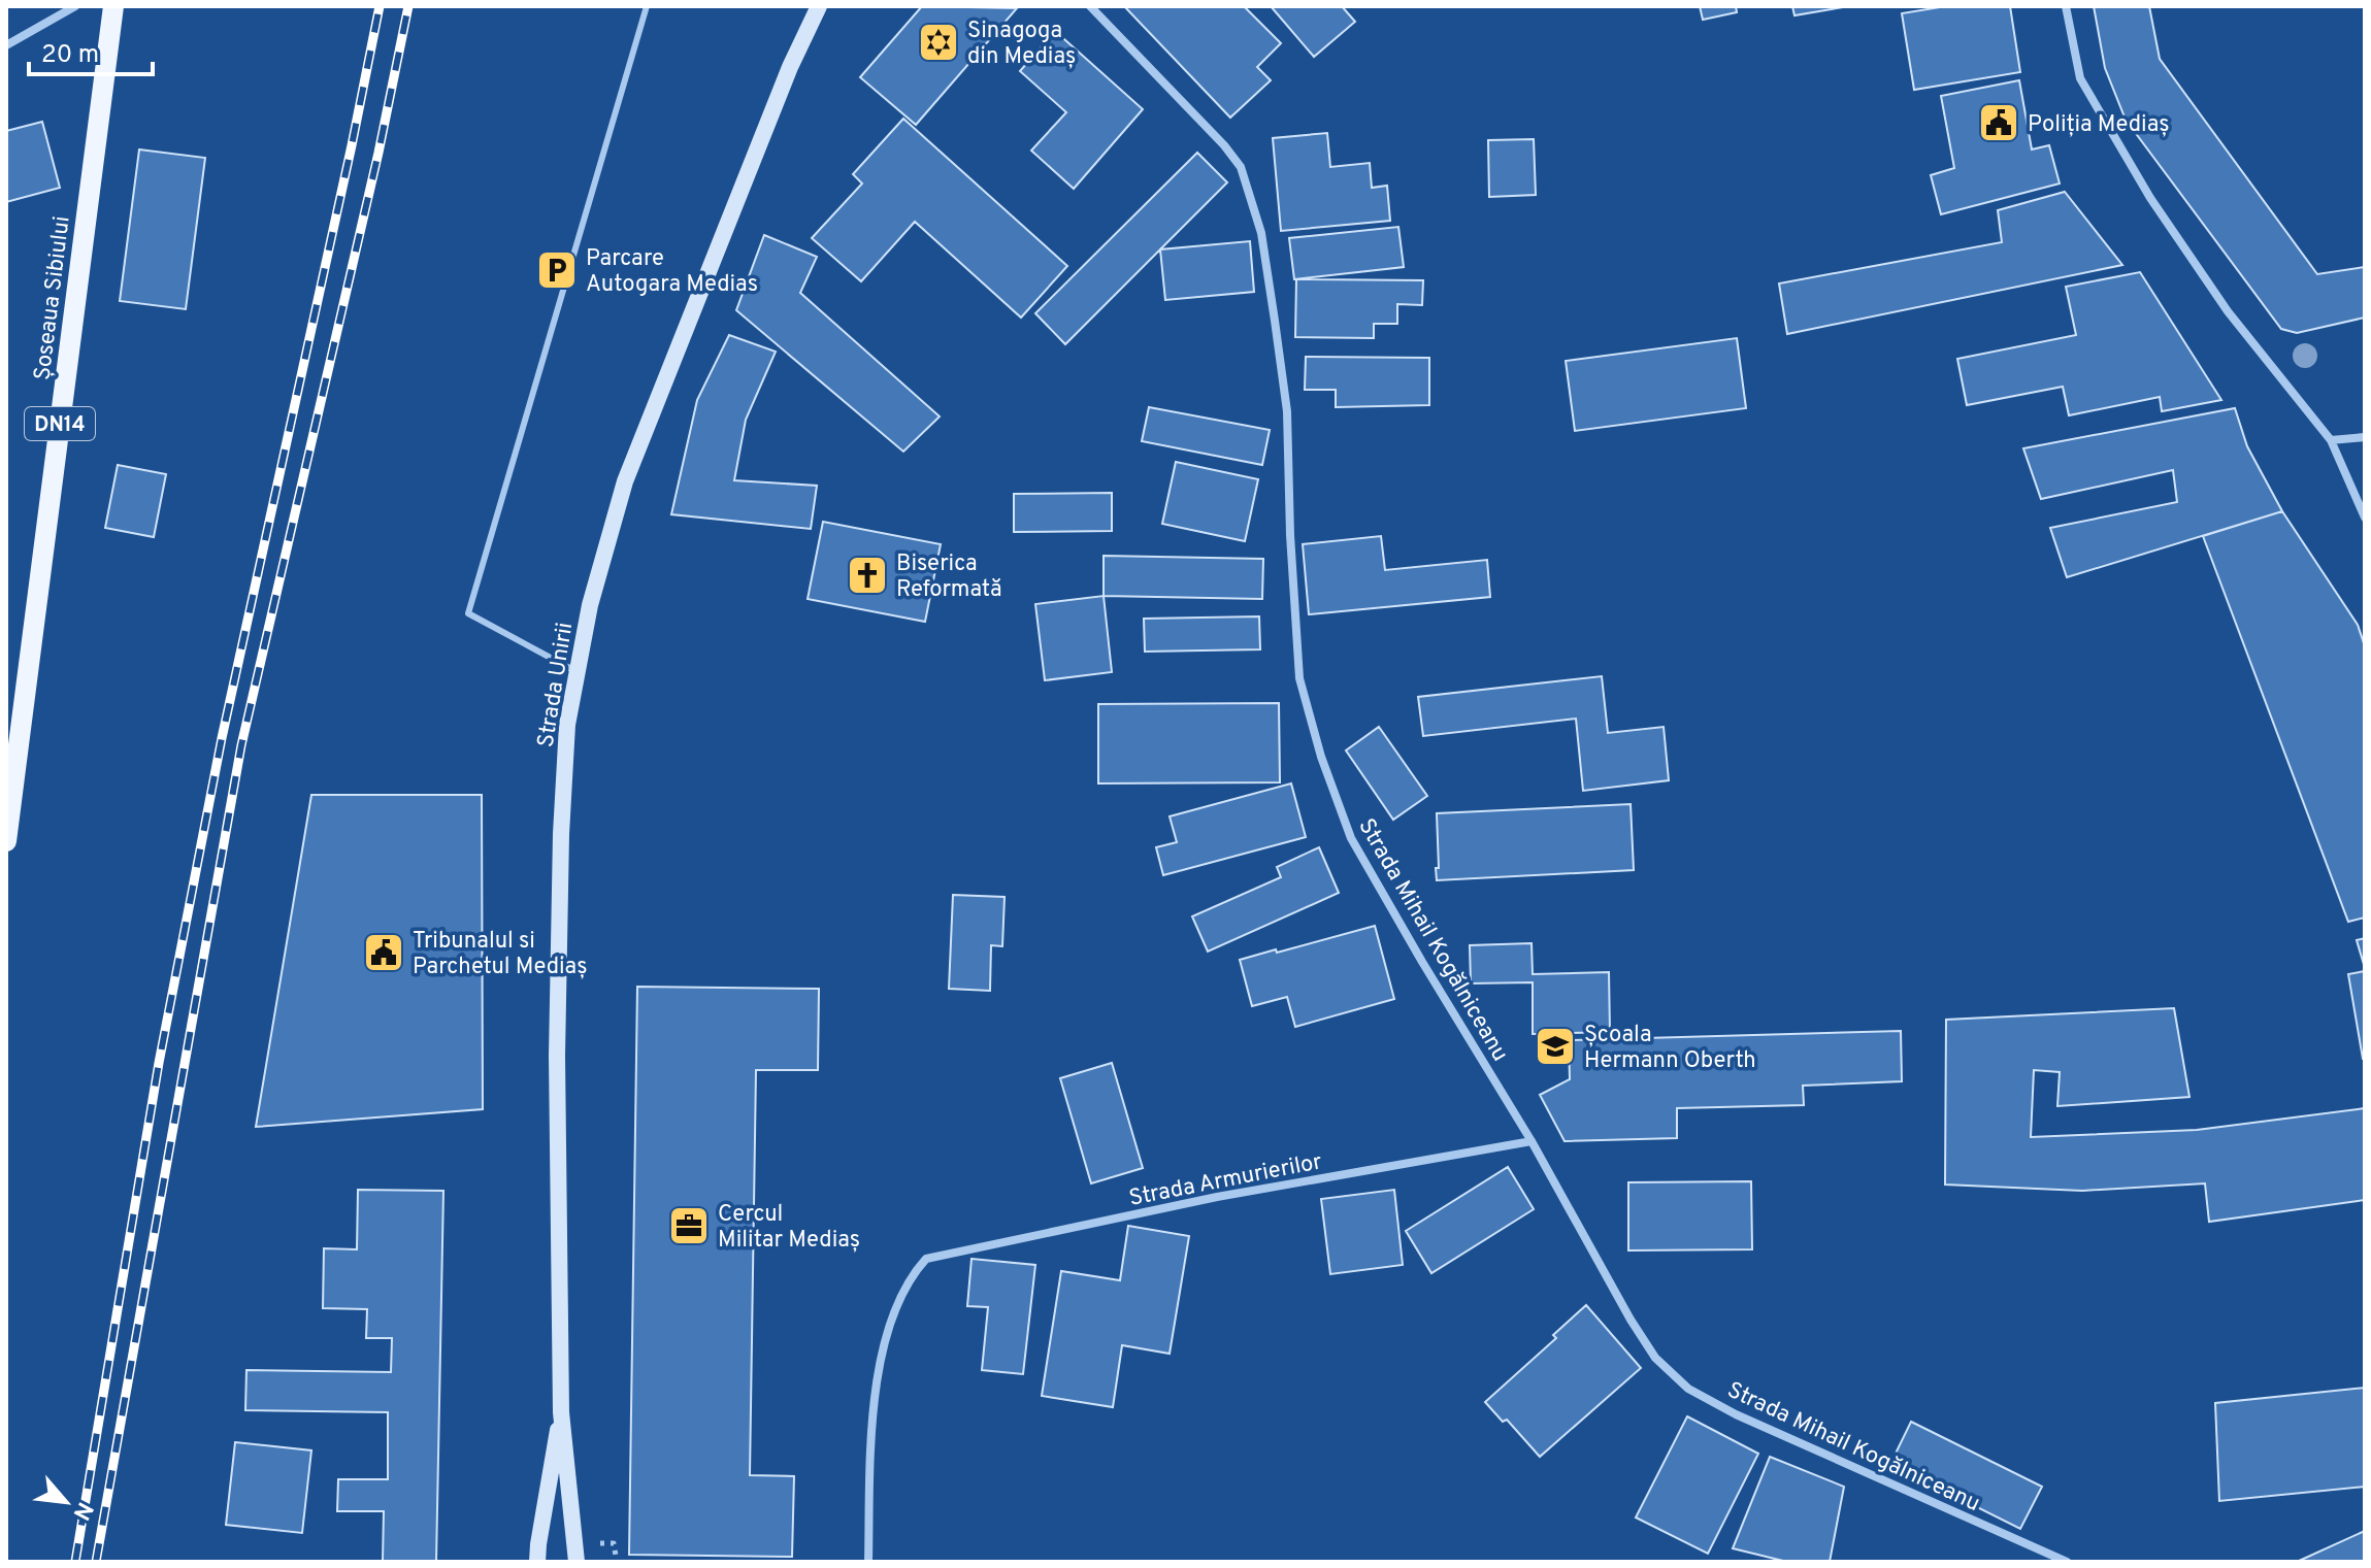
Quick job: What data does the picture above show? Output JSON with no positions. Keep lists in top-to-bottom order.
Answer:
{
  "streets": {
    "main road": ["Șoseaua Sibiului", "DN14", "Strada Unirii"],
    "street": ["Strada Mihail Kogălniceanu", "Strada Armurierilor"]
  },
  "crossings": [
    ["Strada Mihail Kogălniceanu", "Strada Armurierilor"]
  ],
  "places": {
    "synagogue": ["Sinagoga din Mediaș"],
    "public building": ["Poliția Mediaș", "Tribunalul si Parchetul Mediaș"],
    "parking": ["Parcare Autogara Medias"],
    "church": ["Biserica Reformată"],
    "school or university": ["Școala Hermann Oberth"],
    "office": ["Cercul Militar Mediaș"]
  },
  "scale_bar": "20 m",
  "north": "bottom right"
}
